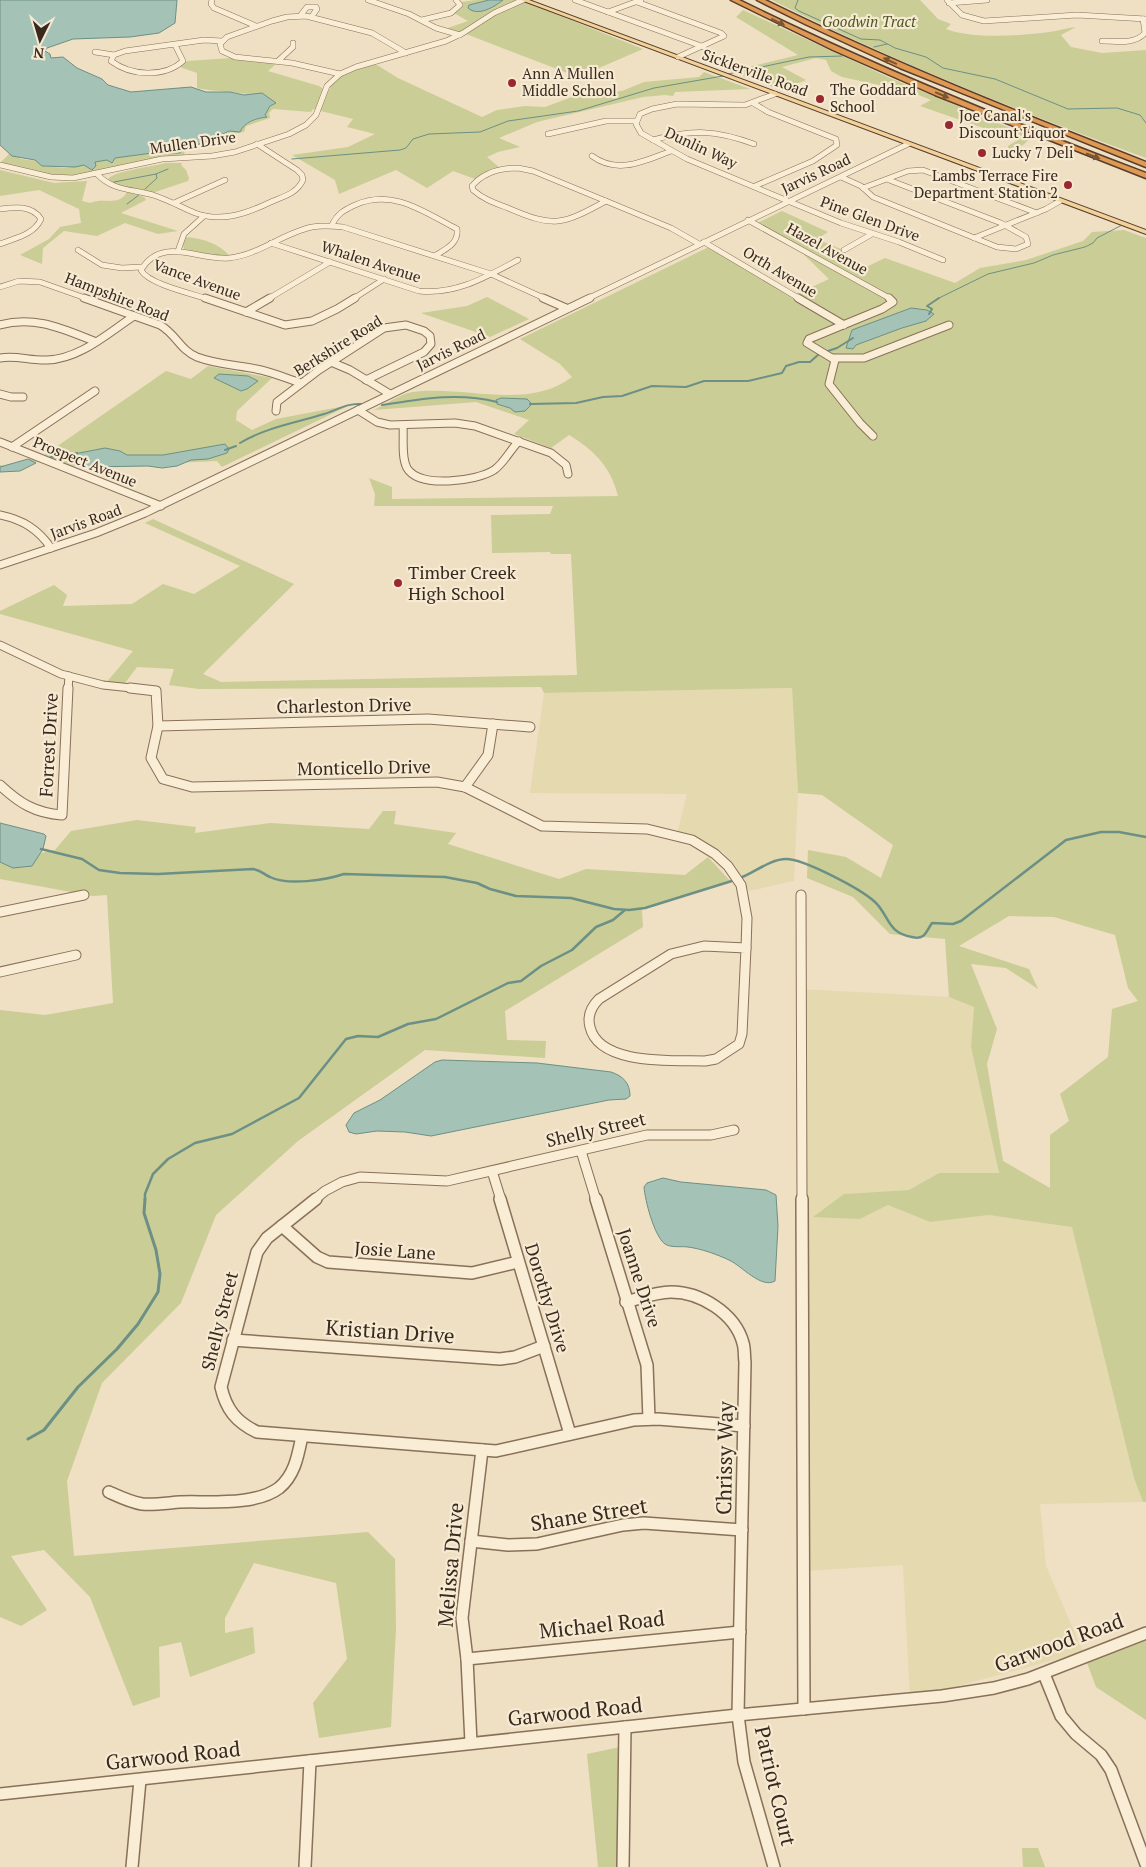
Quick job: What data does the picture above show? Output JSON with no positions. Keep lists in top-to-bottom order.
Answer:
{
  "streets": {
    "main road": ["Sicklerville Road"],
    "street": [
      "Mullen Drive",
      "Dunlin Way",
      "Jarvis Road",
      "Pine Glen Drive",
      "Hazel Avenue",
      "Whalen Avenue",
      "Orth Avenue",
      "Vance Avenue",
      "Hampshire Road",
      "Berkshire Road",
      "Prospect Avenue",
      "Charleston Drive",
      "Forrest Drive",
      "Monticello Drive",
      "Shelly Street",
      "Josie Lane",
      "Joanne Drive",
      "Dorothy Drive",
      "Kristian Drive",
      "Chrissy Way",
      "Shane Street",
      "Melissa Drive",
      "Michael Road",
      "Garwood Road",
      "Patriot Court"
    ]
  },
  "crossings": [
    ["Sicklerville Road", "Mullen Drive"],
    ["Sicklerville Road", "Dunlin Way"],
    ["Sicklerville Road", "Jarvis Road"],
    ["Dunlin Way", "Jarvis Road"],
    ["Dunlin Way", "Pine Glen Drive"],
    ["Jarvis Road", "Pine Glen Drive"],
    ["Jarvis Road", "Hazel Avenue"],
    ["Jarvis Road", "Orth Avenue"],
    ["Jarvis Road", "Vance Avenue"],
    ["Jarvis Road", "Prospect Avenue"],
    ["Whalen Avenue", "Vance Avenue"],
    ["Hampshire Road", "Berkshire Road"],
    ["Charleston Drive", "Monticello Drive"],
    ["Forrest Drive", "Monticello Drive"],
    ["Shelly Street", "Josie Lane"],
    ["Shelly Street", "Joanne Drive"],
    ["Shelly Street", "Dorothy Drive"],
    ["Shelly Street", "Kristian Drive"],
    ["Shelly Street", "Chrissy Way"],
    ["Shelly Street", "Melissa Drive"],
    ["Josie Lane", "Dorothy Drive"],
    ["Joanne Drive", "Chrissy Way"],
    ["Dorothy Drive", "Kristian Drive"],
    ["Chrissy Way", "Shane Street"],
    ["Chrissy Way", "Michael Road"],
    ["Chrissy Way", "Garwood Road"],
    ["Chrissy Way", "Patriot Court"],
    ["Shane Street", "Melissa Drive"],
    ["Melissa Drive", "Michael Road"],
    ["Melissa Drive", "Garwood Road"],
    ["Garwood Road", "Patriot Court"]
  ],
  "parks": ["Goodwin Tract"],
  "places": [
    "Ann A Mullen Middle School",
    "The Goddard School",
    "Joe Canal's Discount Liquor",
    "Lucky 7 Deli",
    "Lambs Terrace Fire Department Station 2",
    "Timber Creek High School"
  ],
  "north": "bottom"
}
